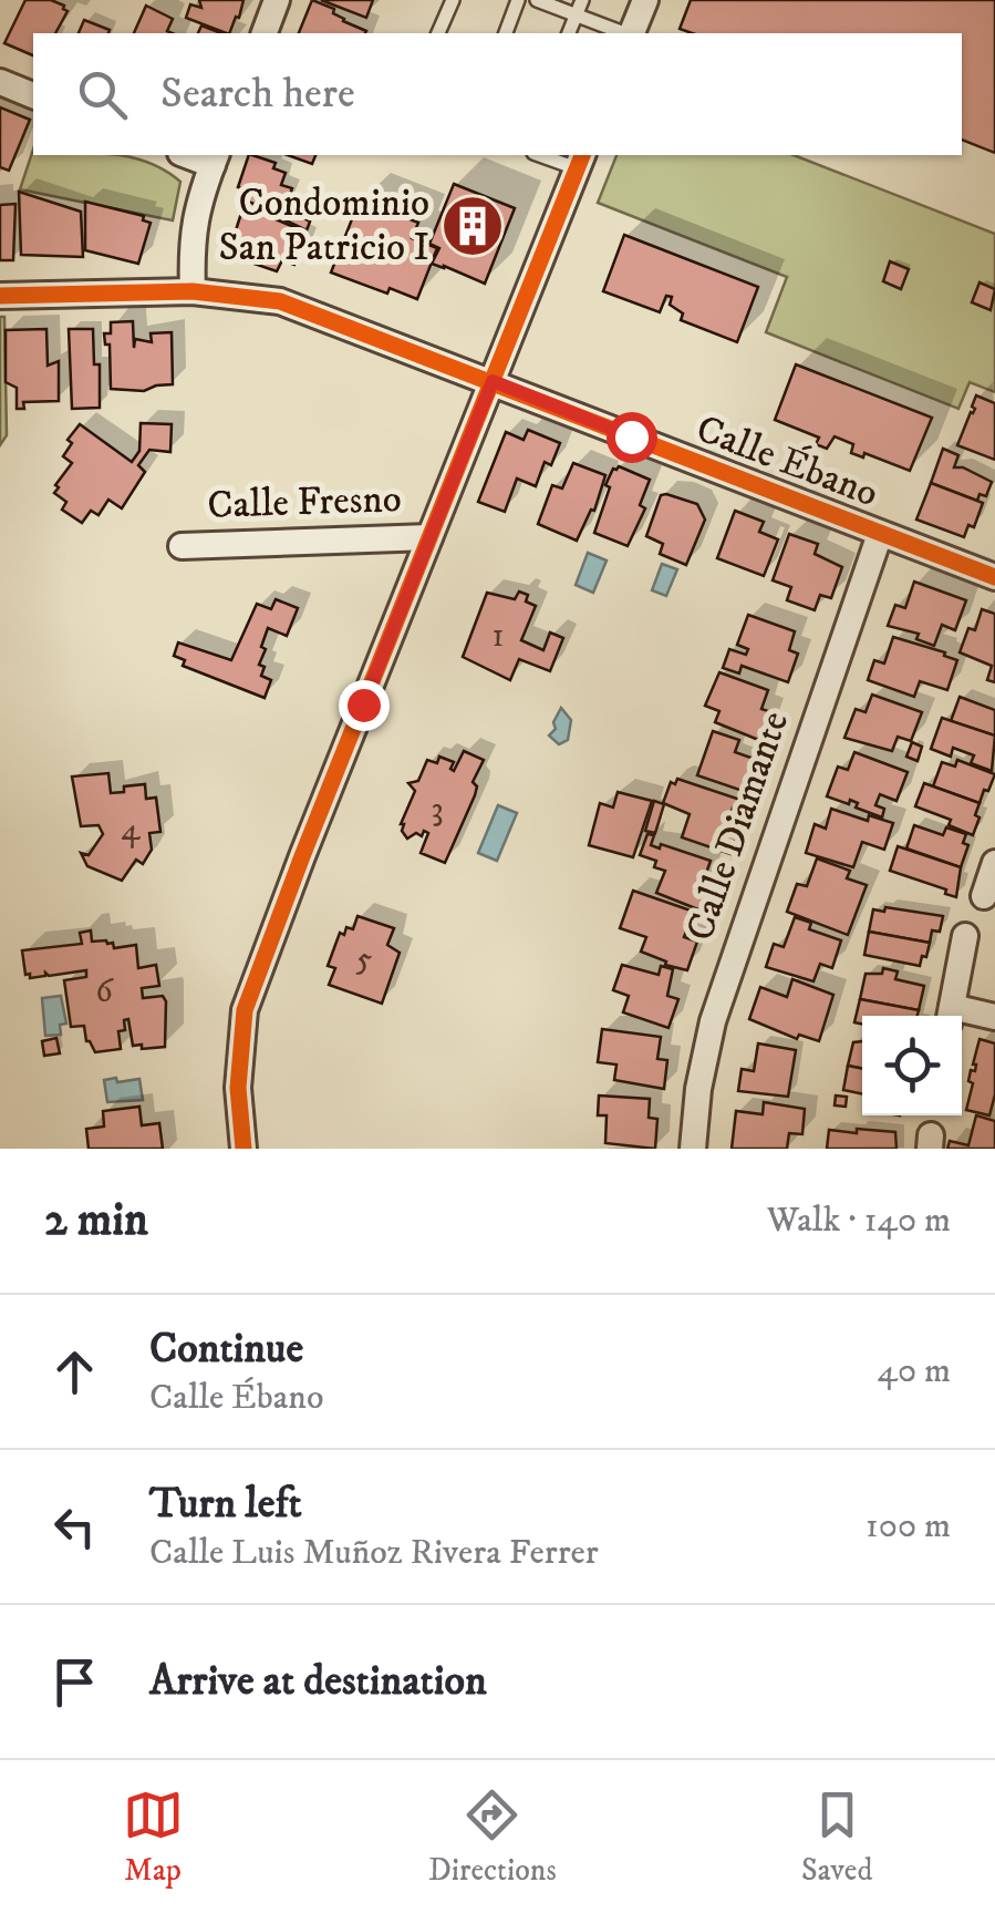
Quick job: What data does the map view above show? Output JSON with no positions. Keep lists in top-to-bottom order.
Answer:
{
  "streets": {
    "street": ["Calle Ébano", "Calle Fresno", "Calle Diamante"]
  },
  "crossings": [
    ["Calle Ébano", "Calle Diamante"]
  ],
  "places": {
    "building": ["Condominio San Patricio I"]
  },
  "house_numbers": [
    "1",
    "3",
    "4",
    "5",
    "6"
  ],
  "page": {
    "search": "Search here",
    "heading": ["2 min", "Walk · 140 m"],
    "list": [
      ["Continue", "Calle Ébano", "40 m"],
      ["Turn left", "Calle Luis Muñoz Rivera Ferrer", "100 m"],
      "Arrive at destination"
    ],
    "nav": ["Map", "Directions", "Saved"]
  }
}
